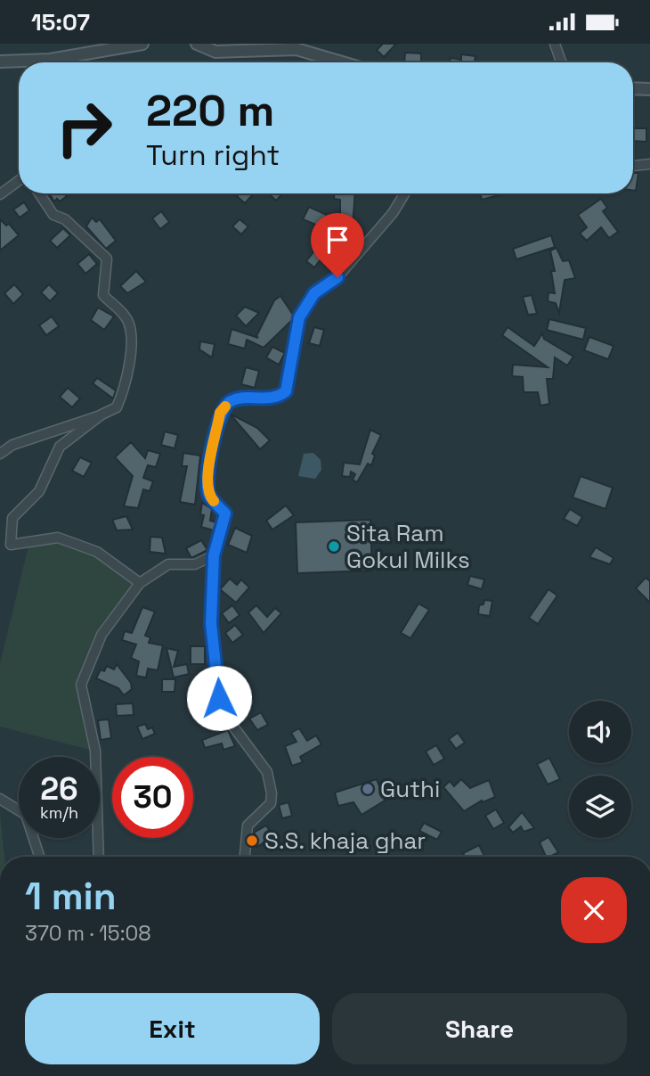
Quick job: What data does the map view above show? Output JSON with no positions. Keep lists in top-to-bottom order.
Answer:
{
  "places": ["Sita Ram Gokul Milks", "Guthi", "S.S. khaja ghar"],
  "page": {
    "status": "15:07",
    "turn": ["220 m", "Turn right"],
    "speed": "26 km/h",
    "limit": "30",
    "heading": ["1 min", "370 m · 15:08"],
    "buttons": ["Exit", "Share"]
  }
}
